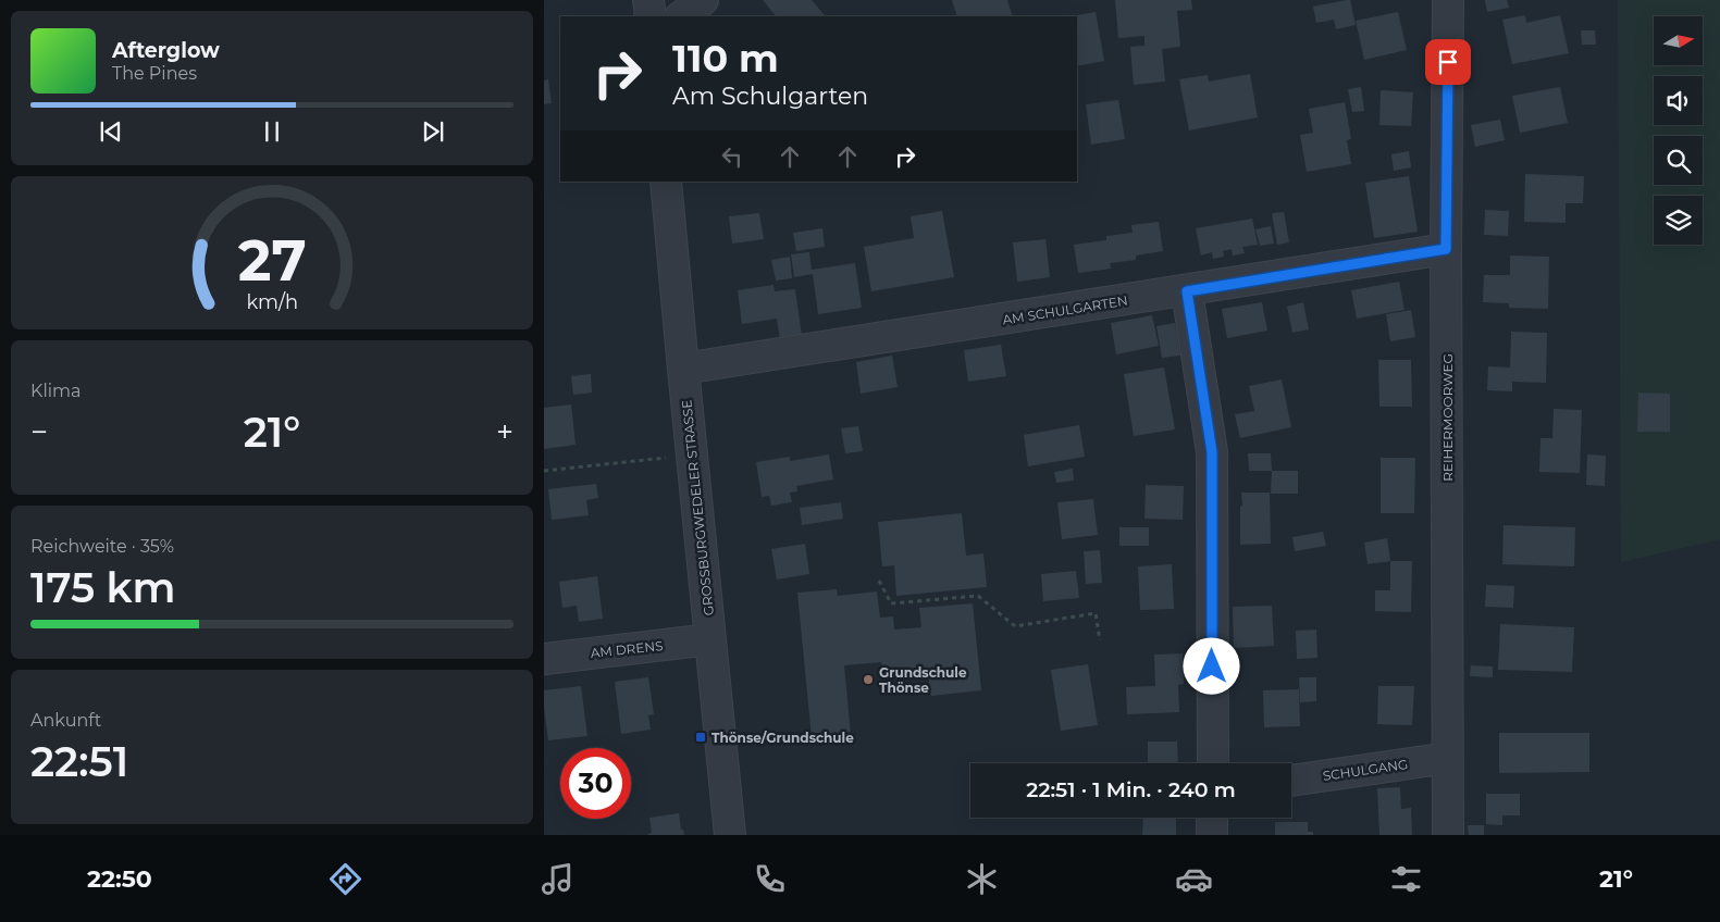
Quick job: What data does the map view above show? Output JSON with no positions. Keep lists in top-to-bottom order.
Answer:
{
  "streets": {
    "street": [
      "AM SCHULGARTEN",
      "REIHERMOORWEG",
      "GROSSBURGWEDELER STRASSE",
      "AM DRENS",
      "SCHULGANG"
    ]
  },
  "crossings": [
    ["AM SCHULGARTEN", "REIHERMOORWEG"],
    ["AM SCHULGARTEN", "GROSSBURGWEDELER STRASSE"],
    ["REIHERMOORWEG", "SCHULGANG"],
    ["GROSSBURGWEDELER STRASSE", "AM DRENS"]
  ],
  "places": {
    "other": ["Grundschule Thönse"],
    "transit": ["Thönse/Grundschule"]
  },
  "north": "right",
  "page": {
    "turn": ["110 m", "Am Schulgarten"],
    "song": ["Afterglow", "The Pines"],
    "tile": [
      "Klima",
      ["Reichweite · 35%", "175 km"],
      ["Ankunft", "22:51"]
    ],
    "heat": ["−", "21°", "+"],
    "limit": "30",
    "trip": "22:51 · 1 Min. · 240 m",
    "tabs": ["22:50", "21°"],
    "gauge": ["27", "km/h"]
  }
}
